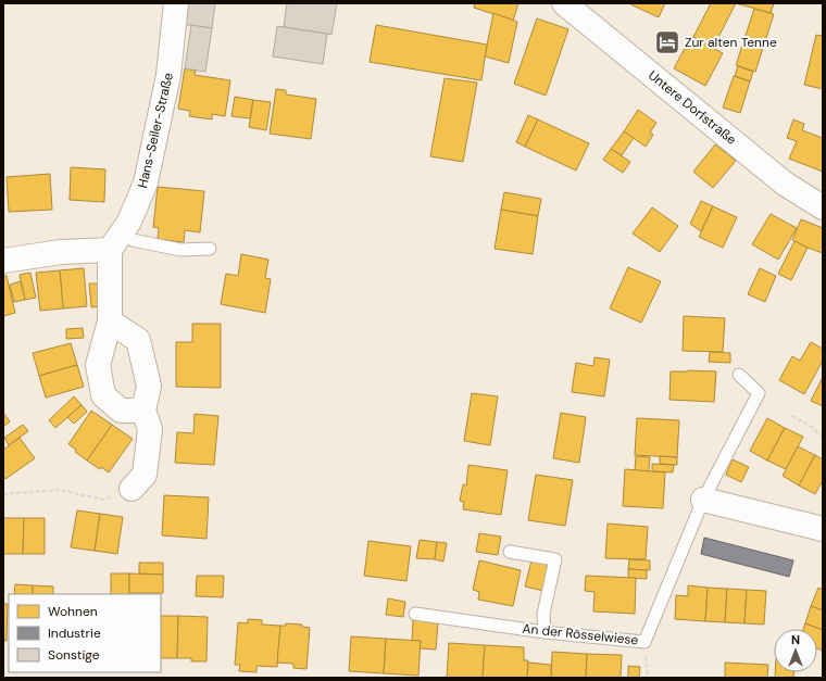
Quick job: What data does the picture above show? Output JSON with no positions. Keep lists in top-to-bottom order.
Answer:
{
  "streets": {
    "street": ["Untere Dorfstraße", "Hans-Seiler-Straße"],
    "lane": ["An der Rösselwiese"]
  },
  "places": {
    "hotel": ["Zur alten Tenne"]
  },
  "legend": ["Wohnen", "Industrie", "Sonstige"],
  "north": "top"
}
